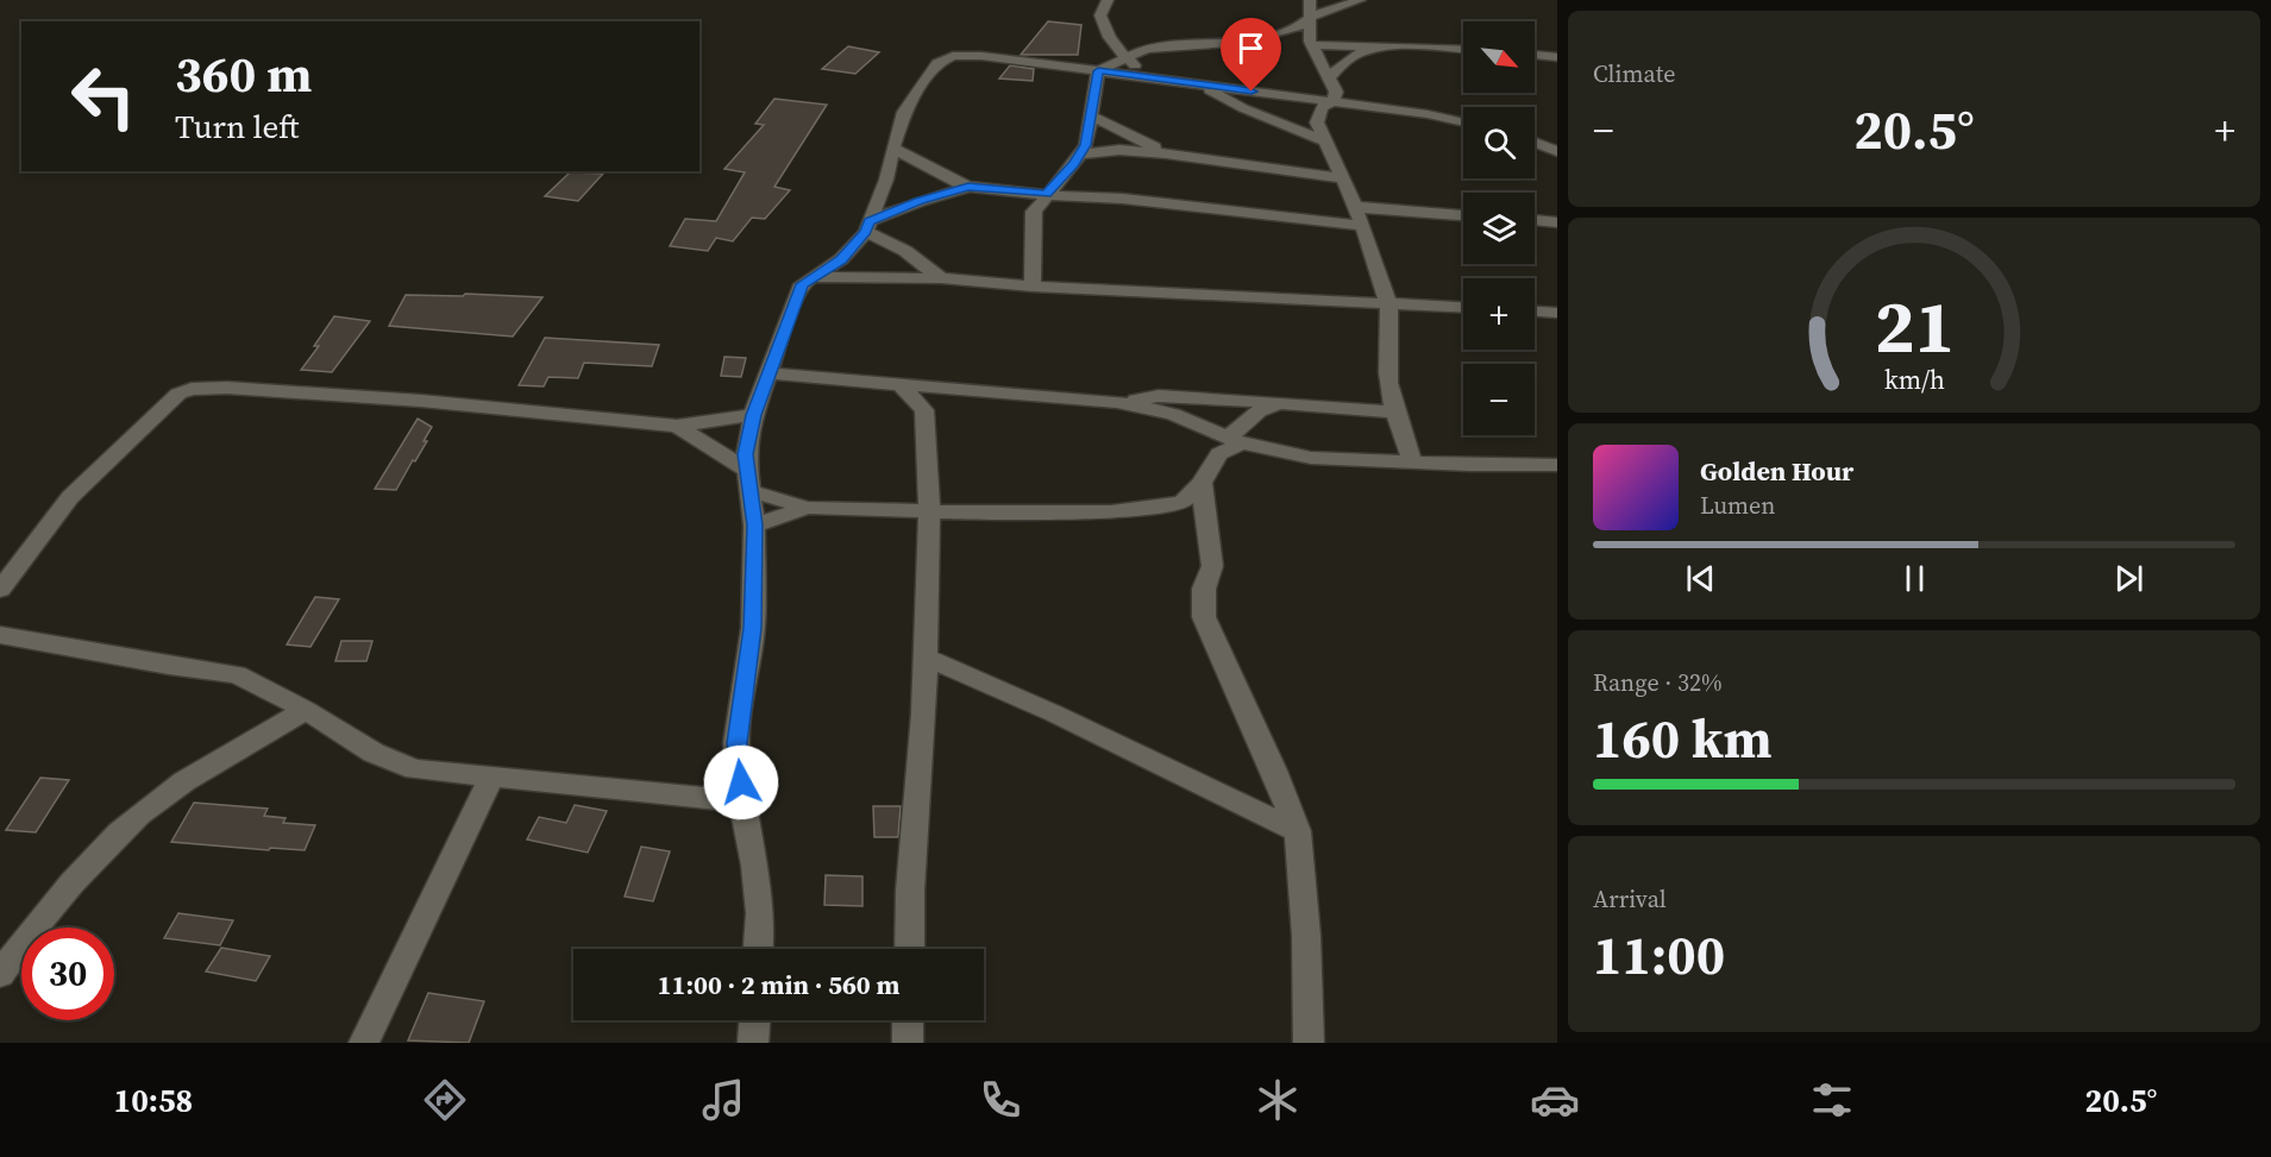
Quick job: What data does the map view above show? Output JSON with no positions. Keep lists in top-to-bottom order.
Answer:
{
  "north": "bottom right",
  "page": {
    "tile": [
      "Climate",
      ["Range · 32%", "160 km"],
      ["Arrival", "11:00"]
    ],
    "map_buttons": ["+", "−"],
    "turn": ["360 m", "Turn left"],
    "heat": ["−", "20.5°", "+"],
    "song": ["Golden Hour", "Lumen"],
    "limit": "30",
    "trip": "11:00 · 2 min · 560 m",
    "tabs": ["10:58", "20.5°"],
    "gauge": ["21", "km/h"]
  }
}
